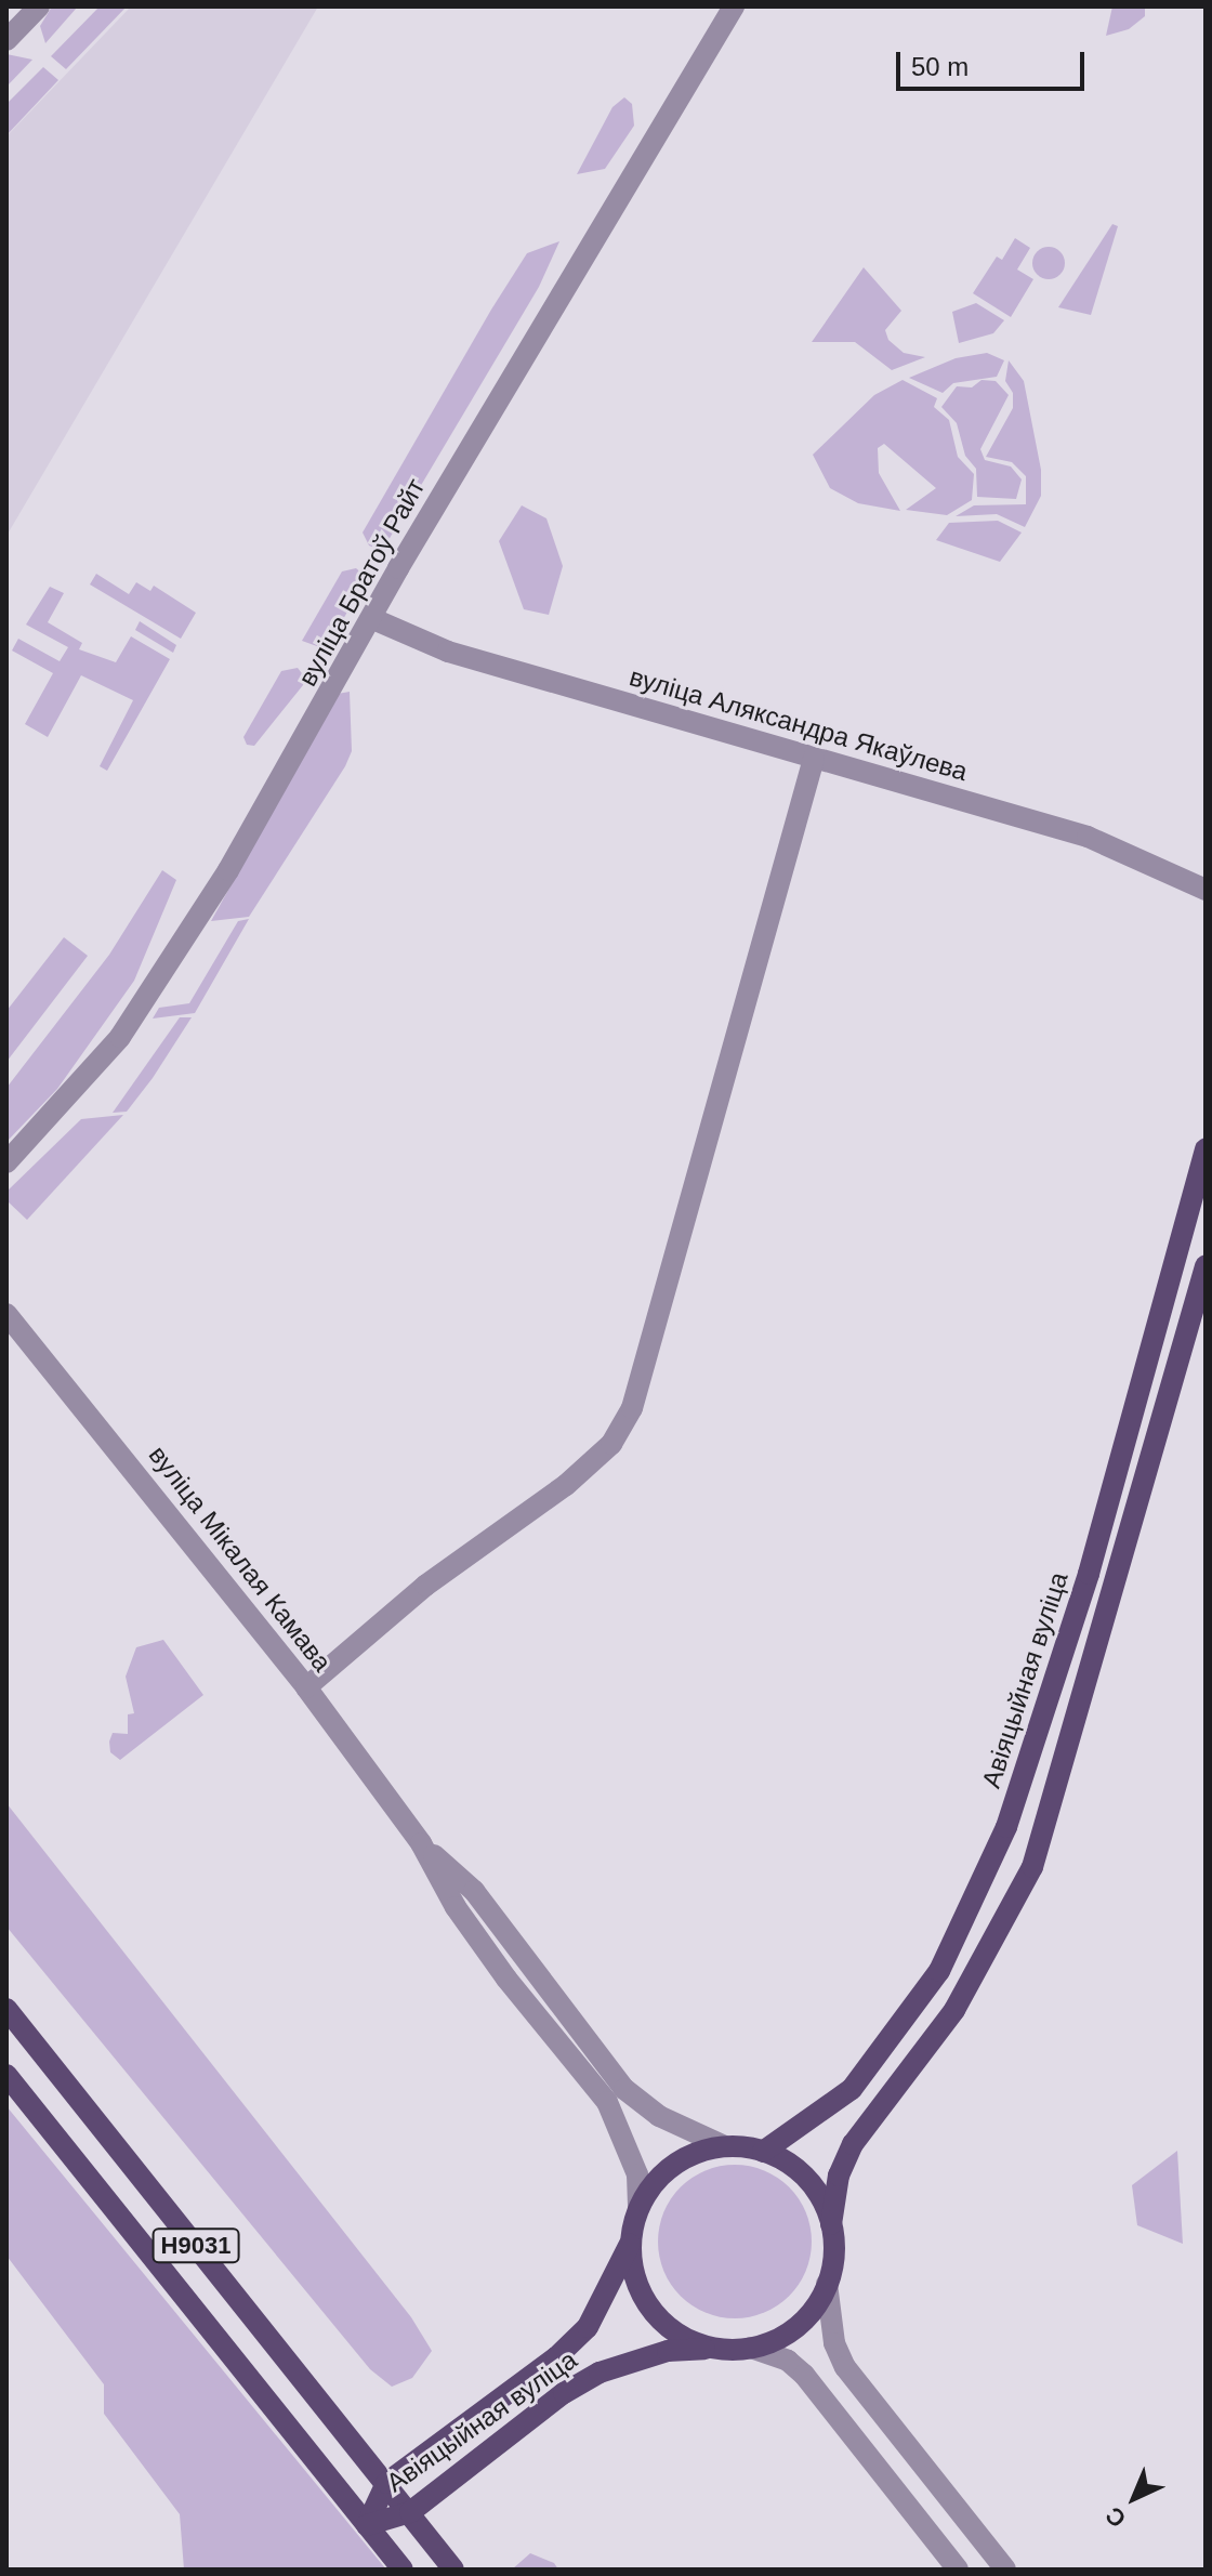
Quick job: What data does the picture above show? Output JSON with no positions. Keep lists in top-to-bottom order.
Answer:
{
  "streets": {
    "main road": ["Авіяцыйная вуліца", "Н9031"],
    "street": ["вуліца Братоў Райт", "вуліца Аляксандра Якаўлева", "вуліца Мікалая Камава"]
  },
  "crossings": [
    ["вуліца Братоў Райт", "вуліца Аляксандра Якаўлева"],
    ["вуліца Мікалая Камава", "Авіяцыйная вуліца"],
    ["Авіяцыйная вуліца", "Н9031"]
  ],
  "scale_bar": "50 m",
  "north": "bottom left"
}
